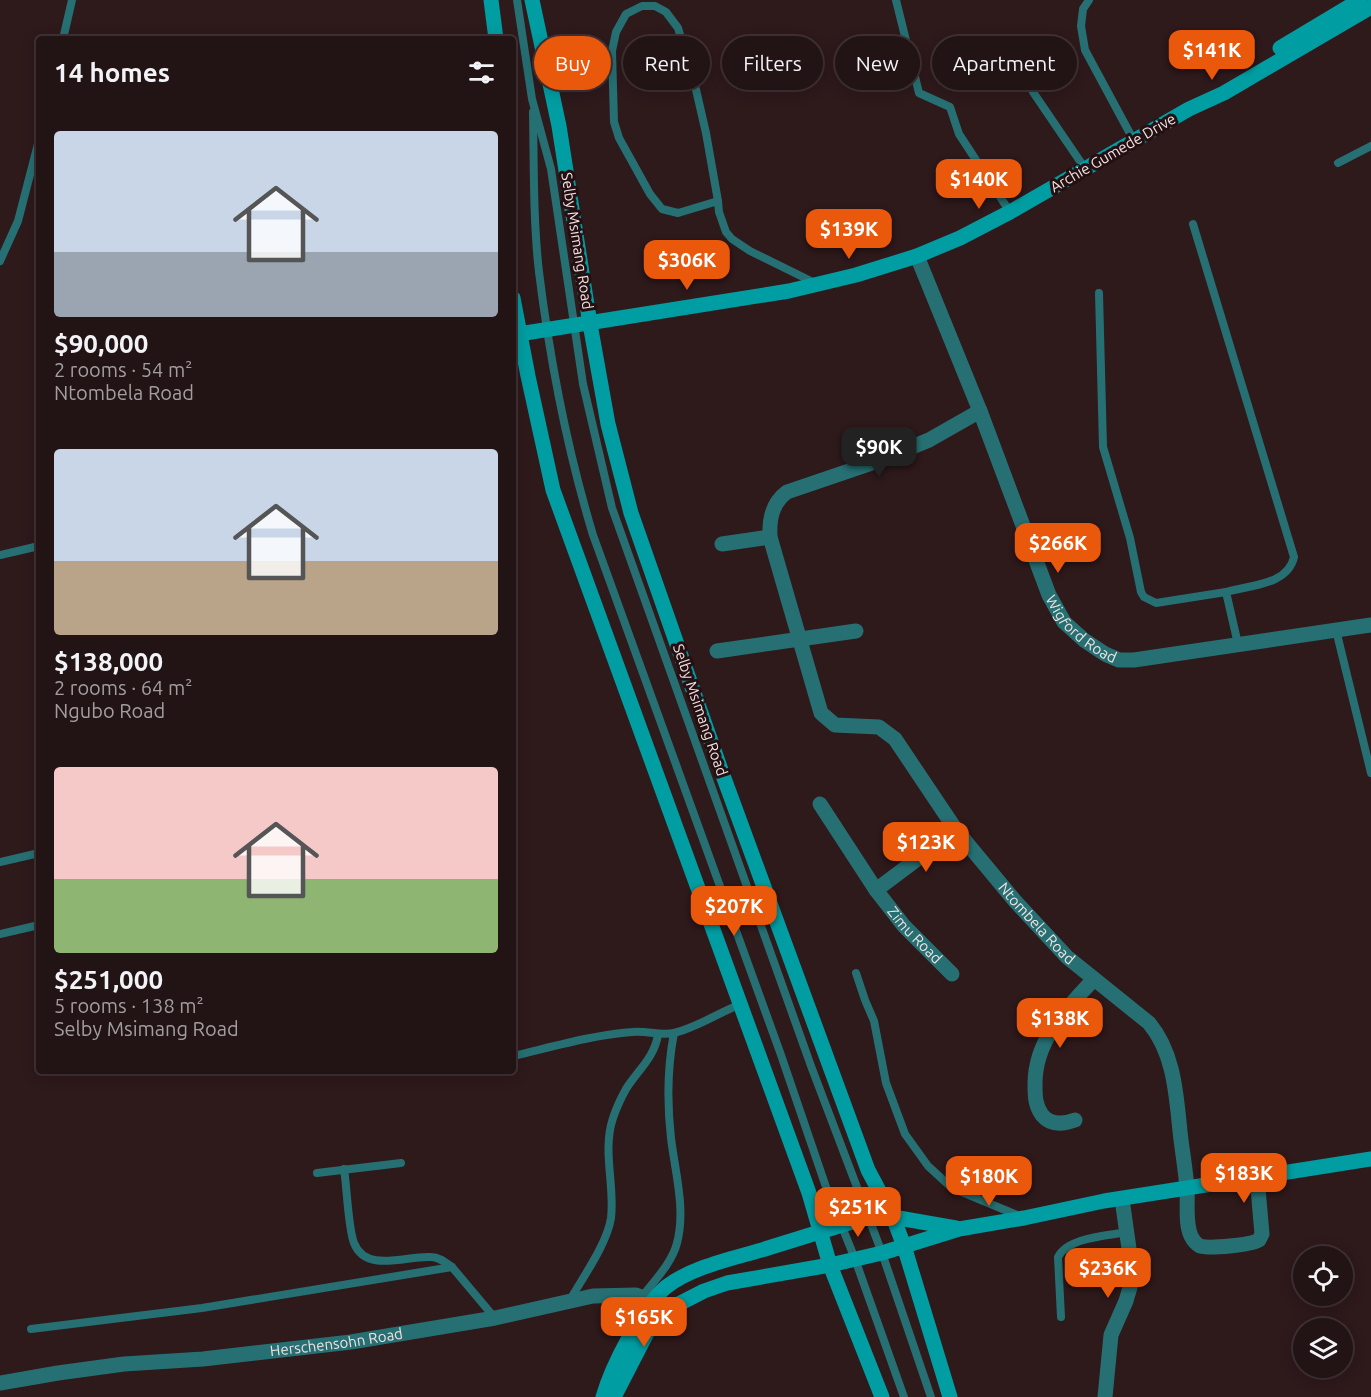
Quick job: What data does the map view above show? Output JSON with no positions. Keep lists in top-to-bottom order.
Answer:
{
  "streets": {
    "main road": ["Archie Gumede Drive", "Selby Msimang Road"],
    "street": [
      "Wigford Road",
      "Ntombela Road",
      "Zimu Road",
      "Herschensohn Road"
    ]
  },
  "crossings": [
    ["Archie Gumede Drive", "Selby Msimang Road"],
    ["Archie Gumede Drive", "Wigford Road"],
    ["Wigford Road", "Ntombela Road"]
  ],
  "page": {
    "price": [
      "$141K",
      "$140K",
      "$139K",
      "$306K",
      "$90K",
      "$266K",
      "$123K",
      "$207K",
      "$138K",
      "$183K",
      "$180K",
      "$251K",
      "$236K",
      "$165K"
    ],
    "chip": [
      "Buy",
      "Rent",
      "Filters",
      "New",
      "Apartment"
    ],
    "heading": "14 homes",
    "list": [
      {
        "name": "$90,000",
        "note": "2 rooms · 54 m² · Ntombela Road"
      },
      {
        "name": "$138,000",
        "note": "2 rooms · 64 m² · Ngubo Road"
      },
      {
        "name": "$251,000",
        "note": "5 rooms · 138 m² · Selby Msimang Road"
      }
    ]
  }
}
